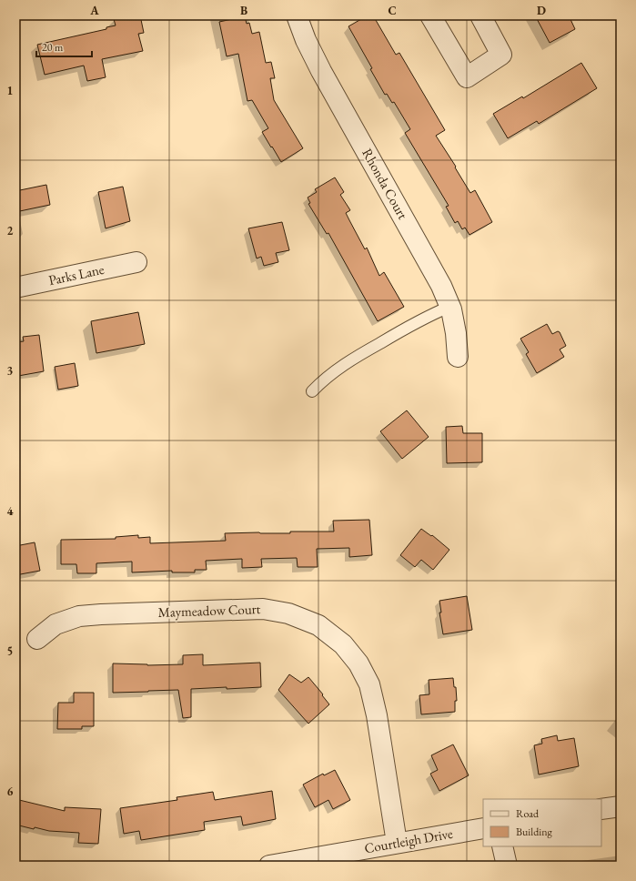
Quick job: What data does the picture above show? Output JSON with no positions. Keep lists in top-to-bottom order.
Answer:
{
  "streets": {
    "street": [
      "Rhonda Court",
      "Parks Lane",
      "Maymeadow Court",
      "Courtleigh Drive"
    ]
  },
  "crossings": [
    ["Maymeadow Court", "Courtleigh Drive"]
  ],
  "legend": ["Road", "Building"],
  "scale_bar": "20 m",
  "grid": {
    "columns": [
      "A",
      "B",
      "C",
      "D"
    ],
    "rows": [
      "1",
      "2",
      "3",
      "4",
      "5",
      "6"
    ]
  }
}
